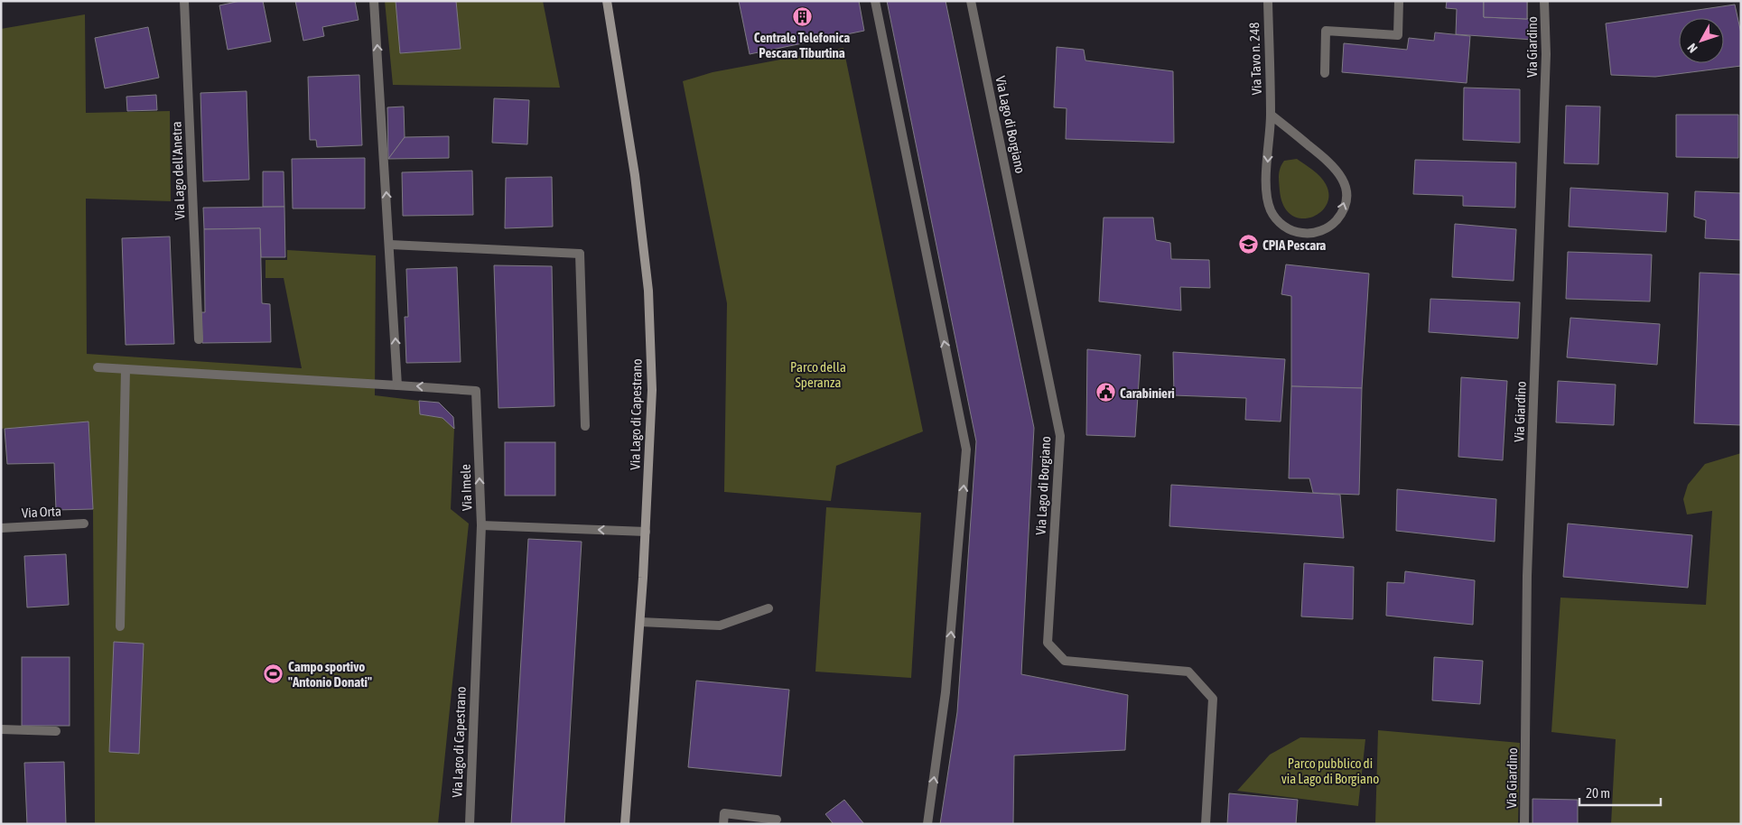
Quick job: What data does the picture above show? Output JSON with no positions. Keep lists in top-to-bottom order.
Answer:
{
  "streets": {
    "main road": ["Via Lago di Capestrano"],
    "street": [
      "Via Giardino",
      "Via Tavo n. 248",
      "Via Lago di Borgiano",
      "Via Lago dell'Anetra",
      "Via Imele",
      "Via Orta"
    ]
  },
  "crossings": [
    ["Via Lago di Capestrano", "Via Imele"]
  ],
  "parks": ["Parco della Speranza", "Parco pubblico di via Lago di Borgiano"],
  "places": {
    "building": ["Centrale Telefonica Pescara Tiburtina"],
    "school or university": ["CPIA Pescara"],
    "public building": ["Carabinieri"],
    "sports": ["Campo sportivo \"Antonio Donati\""]
  },
  "scale_bar": "20 m",
  "north": "bottom left"
}
